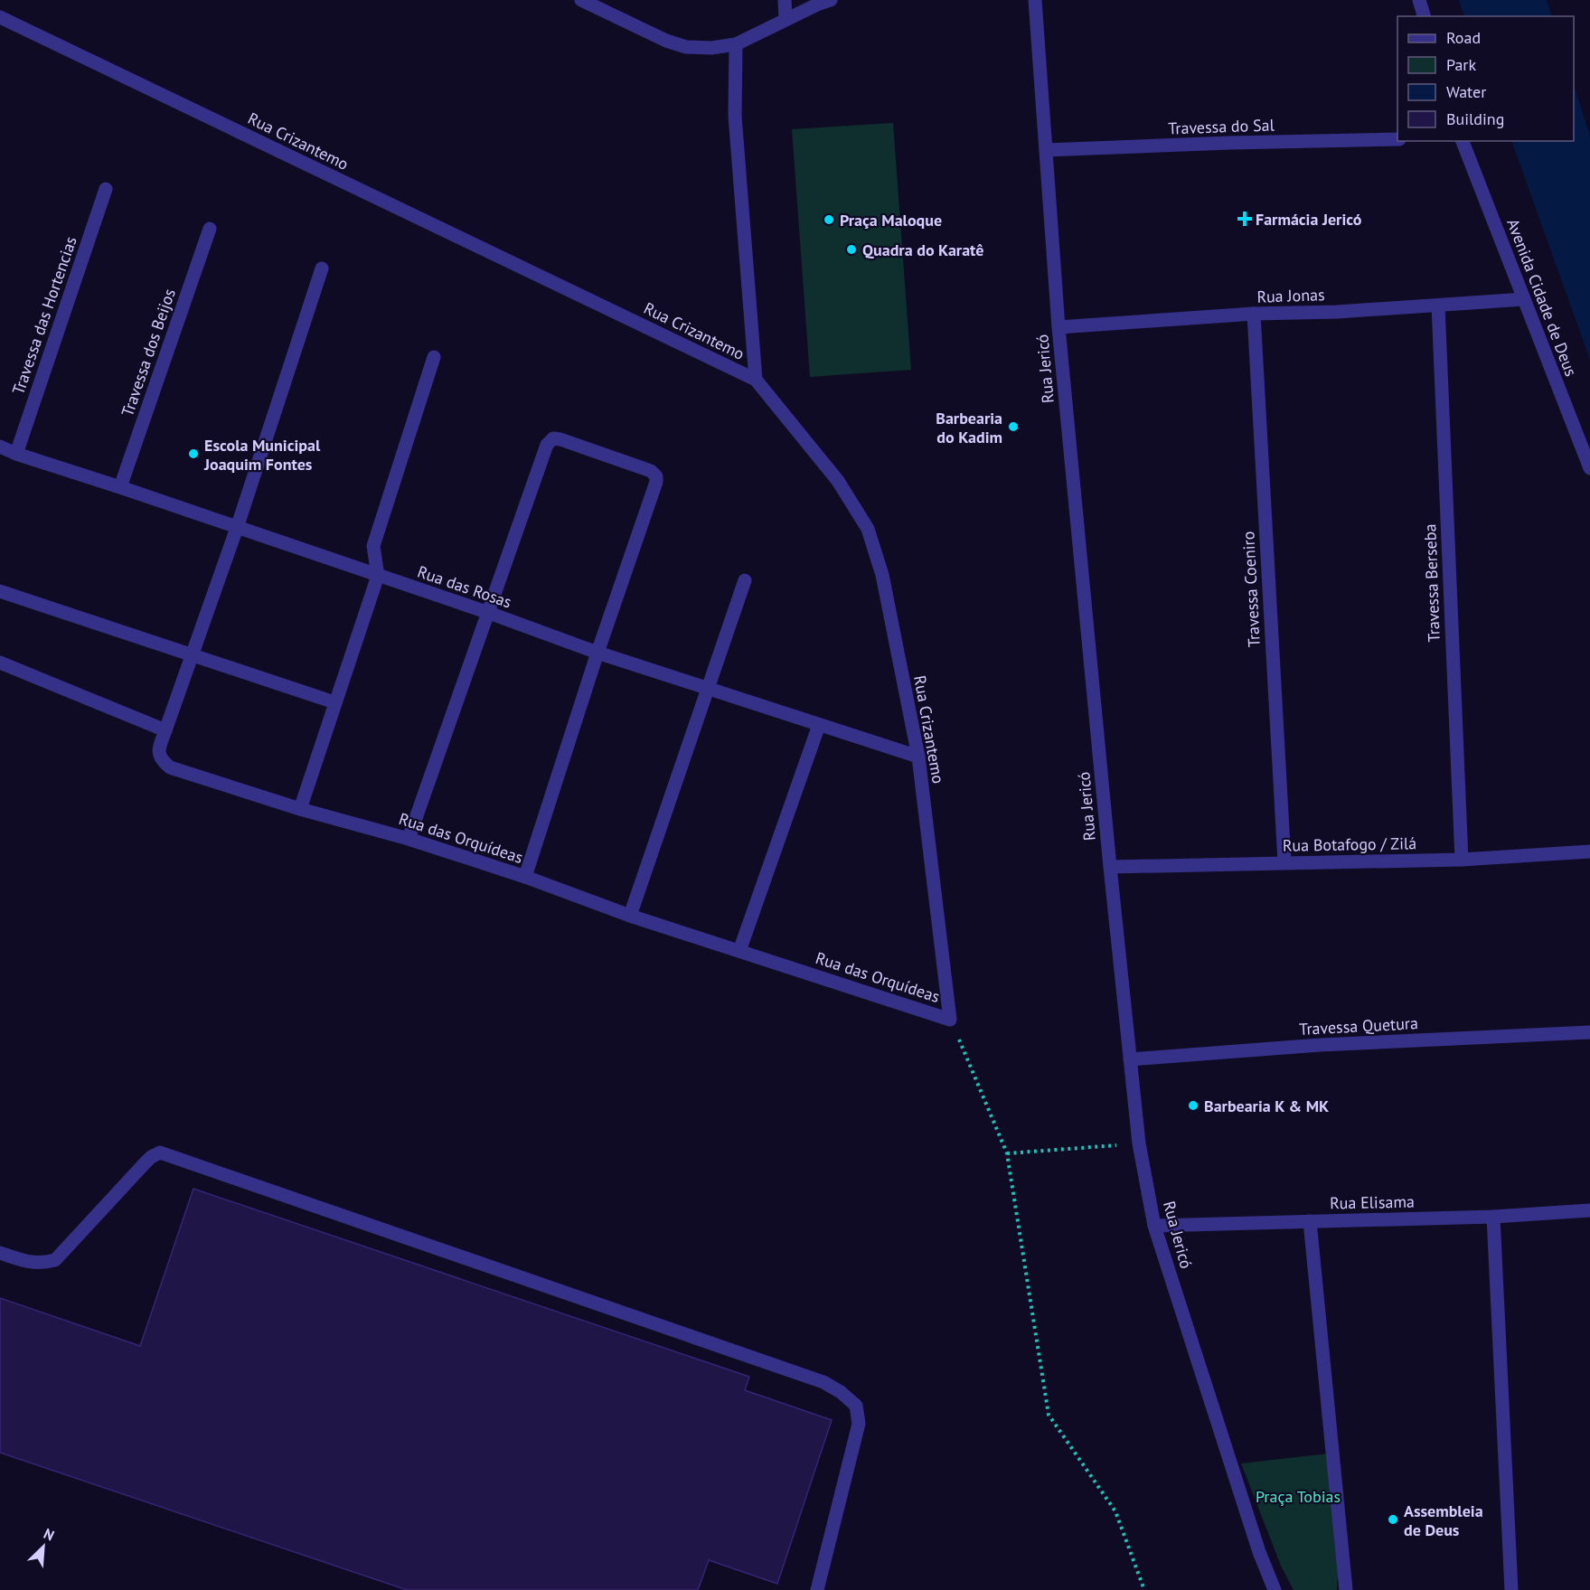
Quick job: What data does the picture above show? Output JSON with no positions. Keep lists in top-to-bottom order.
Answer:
{
  "streets": {
    "street": [
      "Travessa do Sal",
      "Rua Crizantemo",
      "Rua Jonas",
      "Avenida Cidade de Deus",
      "Travessa das Hortencias",
      "Travessa dos Beijos",
      "Rua Jericó",
      "Travessa Berseba",
      "Rua das Rosas",
      "Travessa Coeniro",
      "Rua das Orquídeas",
      "Rua Botafogo / Zilá",
      "Travessa Quetura",
      "Rua Elisama"
    ]
  },
  "crossings": [
    ["Travessa do Sal", "Rua Jericó"],
    ["Rua Crizantemo", "Rua das Rosas"],
    ["Rua Crizantemo", "Rua das Orquídeas"],
    ["Rua Jonas", "Avenida Cidade de Deus"],
    ["Rua Jonas", "Rua Jericó"],
    ["Rua Jonas", "Travessa Berseba"],
    ["Rua Jonas", "Travessa Coeniro"],
    ["Travessa das Hortencias", "Rua das Rosas"],
    ["Travessa dos Beijos", "Rua das Rosas"],
    ["Rua Jericó", "Rua Botafogo / Zilá"],
    ["Rua Jericó", "Travessa Quetura"],
    ["Rua Jericó", "Rua Elisama"],
    ["Travessa Berseba", "Rua Botafogo / Zilá"],
    ["Travessa Coeniro", "Rua Botafogo / Zilá"]
  ],
  "parks": ["Praça Tobias"],
  "places": {
    "health": ["Farmácia Jericó"],
    "other": [
      "Praça Maloque",
      "Quadra do Karatê",
      "Barbearia do Kadim",
      "Escola Municipal Joaquim Fontes",
      "Barbearia K & MK",
      "Assembleia de Deus"
    ]
  },
  "legend": [
    "Road",
    "Park",
    "Water",
    "Building"
  ],
  "north": "top right"
}
